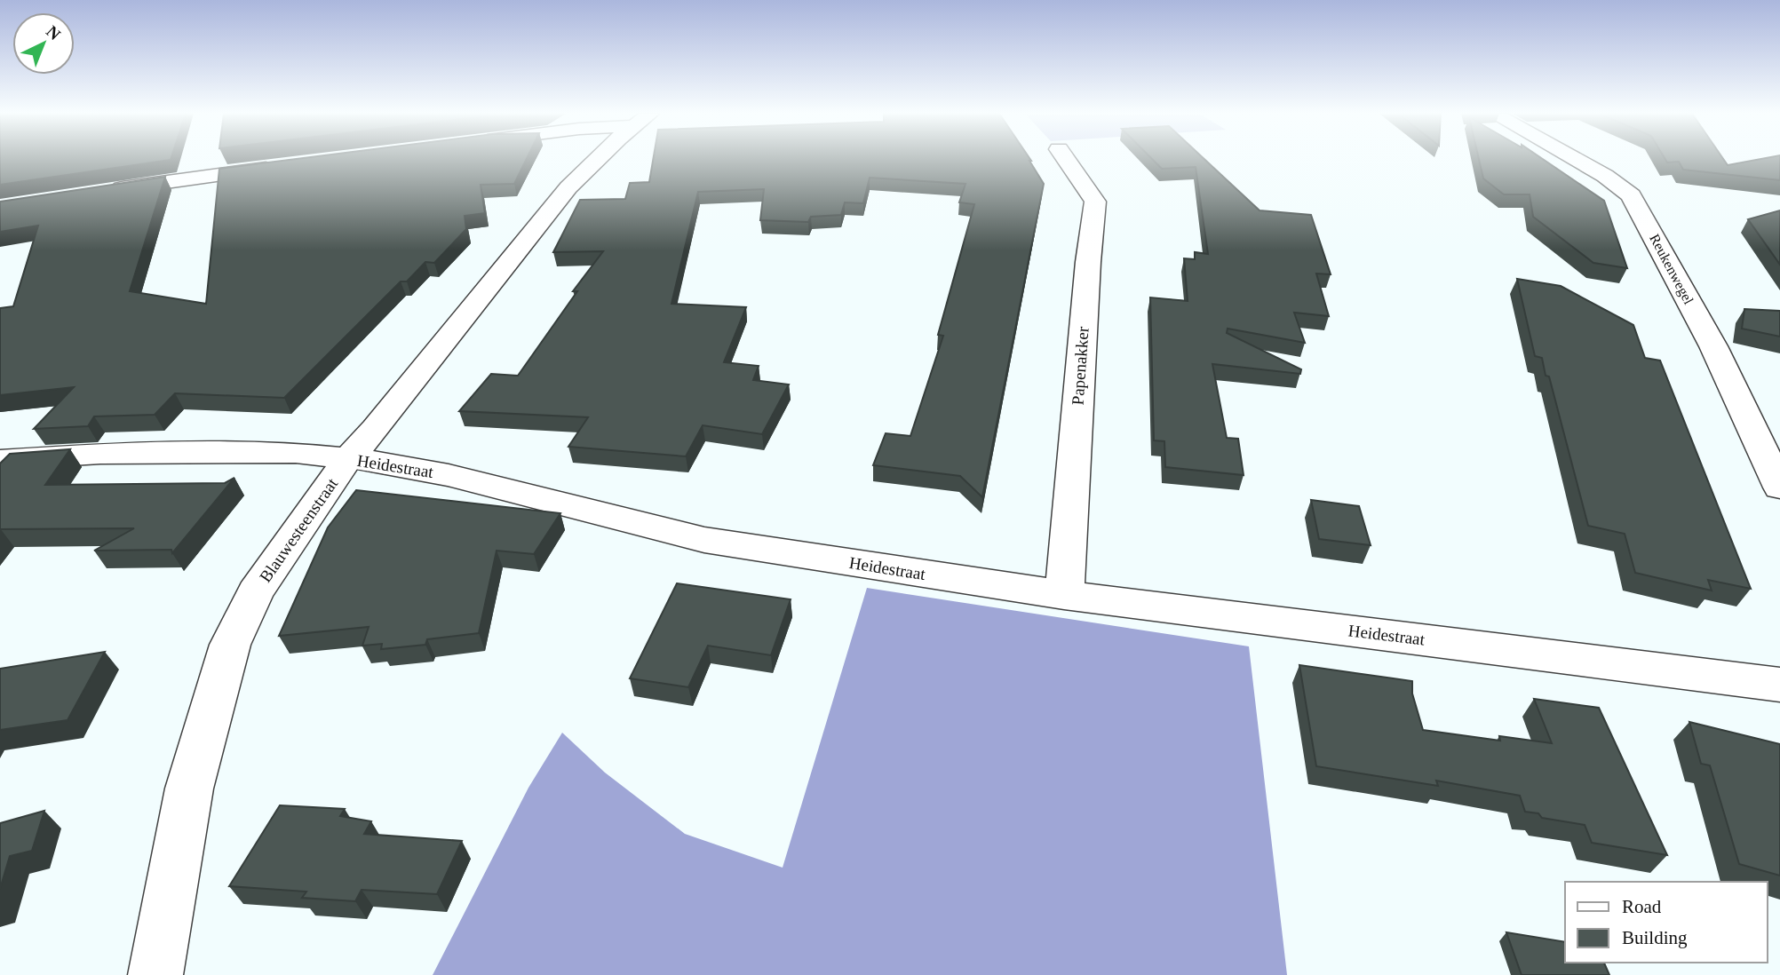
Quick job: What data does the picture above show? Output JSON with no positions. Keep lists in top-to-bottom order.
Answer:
{
  "streets": {
    "street": [
      "Reukenwegel",
      "Papenakker",
      "Heidestraat",
      "Blauwesteenstraat"
    ]
  },
  "crossings": [
    ["Papenakker", "Heidestraat"],
    ["Heidestraat", "Blauwesteenstraat"]
  ],
  "legend": ["Road", "Building"],
  "north": "top right"
}
